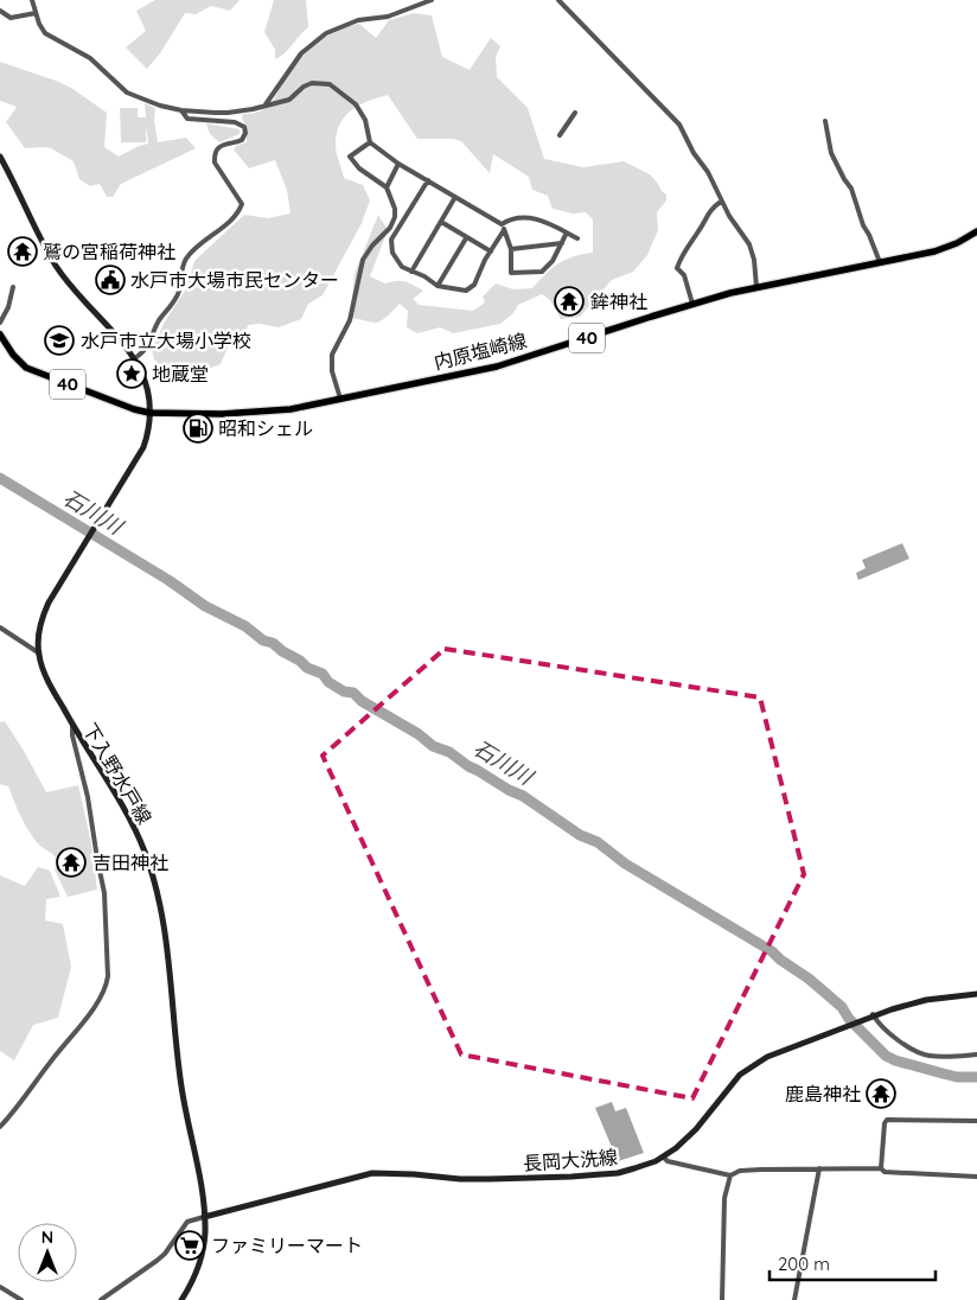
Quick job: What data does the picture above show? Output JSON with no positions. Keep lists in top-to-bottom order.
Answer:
{
  "streets": {
    "main road": [
      "40",
      "内原塩崎線",
      "下入野水戸線",
      "長岡大洗線"
    ]
  },
  "crossings": [
    ["内原塩崎線", "下入野水戸線"],
    ["下入野水戸線", "長岡大洗線"]
  ],
  "water": ["石川川"],
  "places": {
    "temple": [
      "鷲の宮稲荷神社",
      "鉾神社",
      "吉田神社",
      "鹿島神社"
    ],
    "public building": ["水戸市大場市民センター"],
    "school or university": ["水戸市立大場小学校"],
    "place": ["地蔵堂"],
    "fuel station": ["昭和シェル"],
    "supermarket": ["ファミリーマート"]
  },
  "scale_bar": "200 m",
  "north": "top"
}
